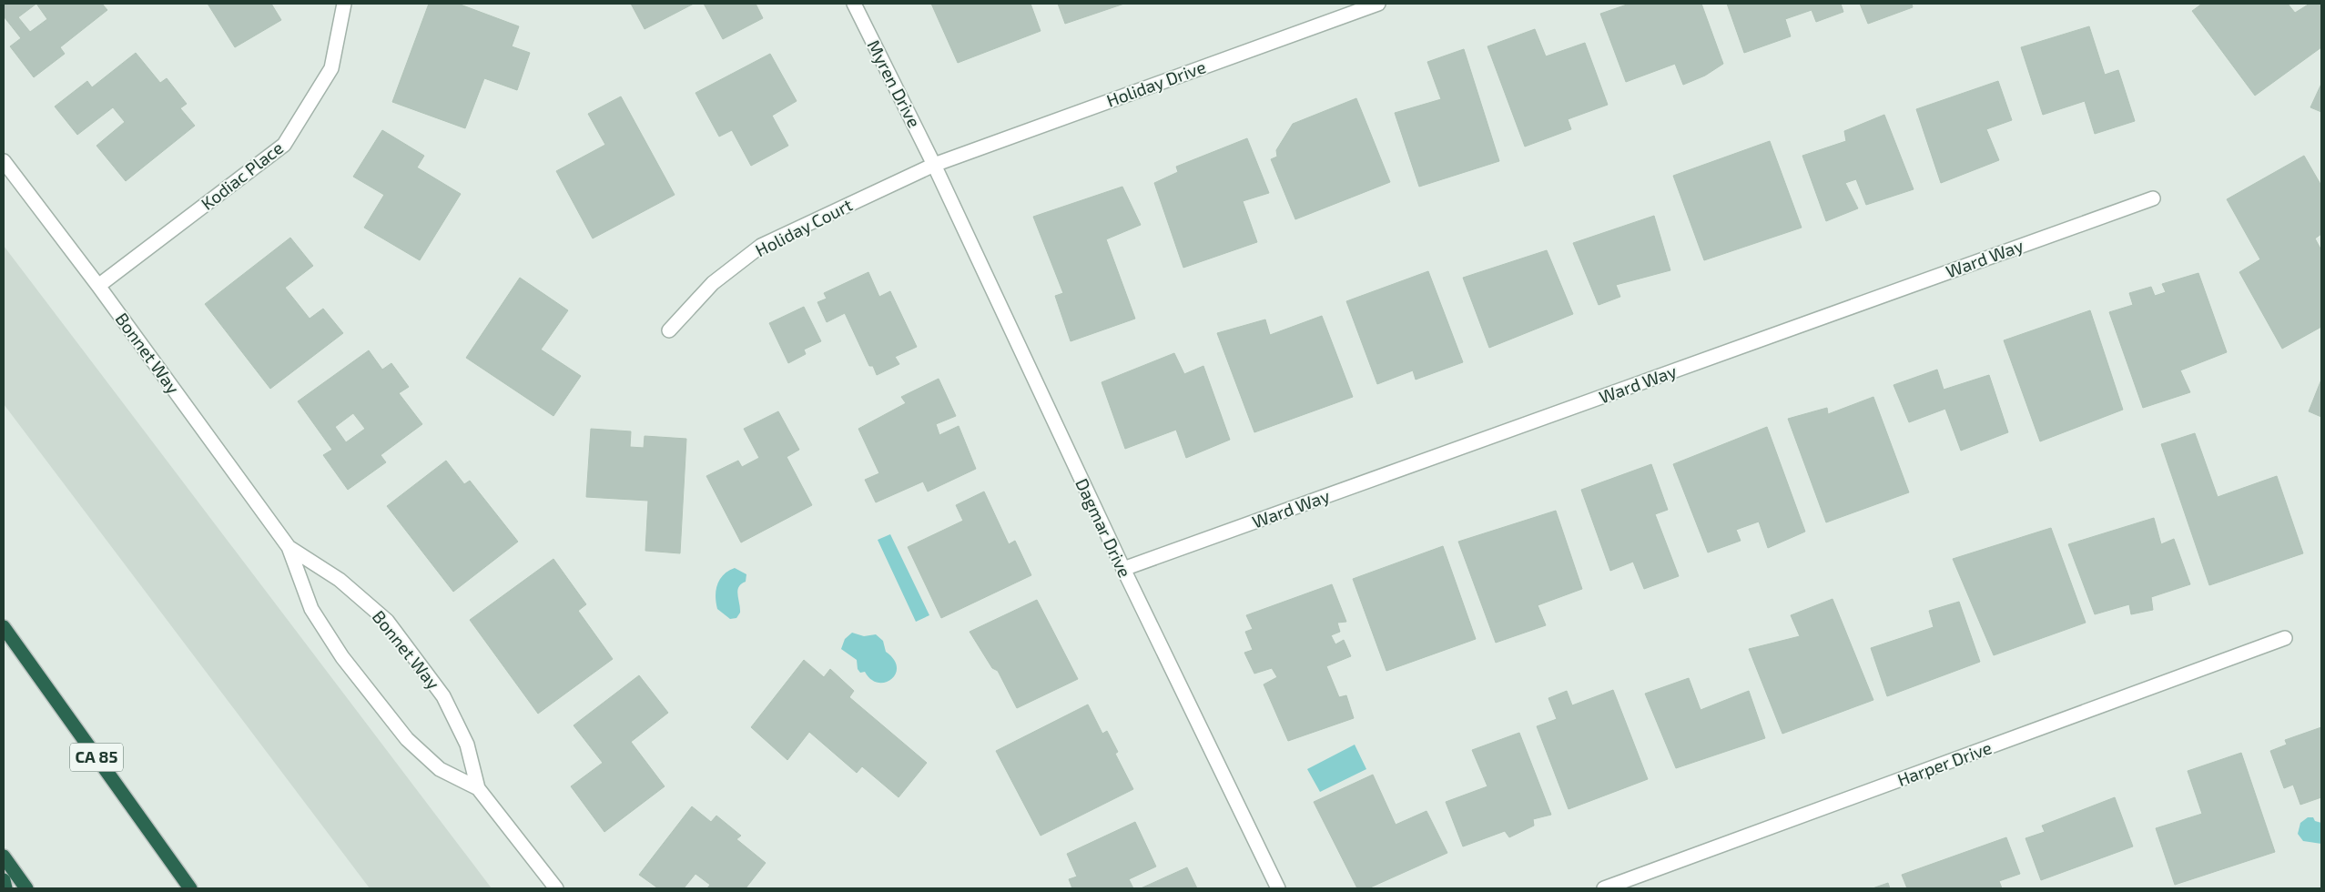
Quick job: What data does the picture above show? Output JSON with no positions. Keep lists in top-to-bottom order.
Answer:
{
  "streets": {
    "highway": ["CA 85"],
    "street": [
      "Myren Drive",
      "Holiday Drive",
      "Kodiac Place",
      "Holiday Court",
      "Ward Way",
      "Bonnet Way",
      "Dagmar Drive",
      "Harper Drive"
    ]
  },
  "crossings": [
    ["Myren Drive", "Holiday Drive"],
    ["Myren Drive", "Holiday Court"],
    ["Myren Drive", "Dagmar Drive"],
    ["Holiday Drive", "Holiday Court"],
    ["Holiday Drive", "Dagmar Drive"],
    ["Kodiac Place", "Bonnet Way"],
    ["Holiday Court", "Dagmar Drive"],
    ["Ward Way", "Dagmar Drive"]
  ]
}
